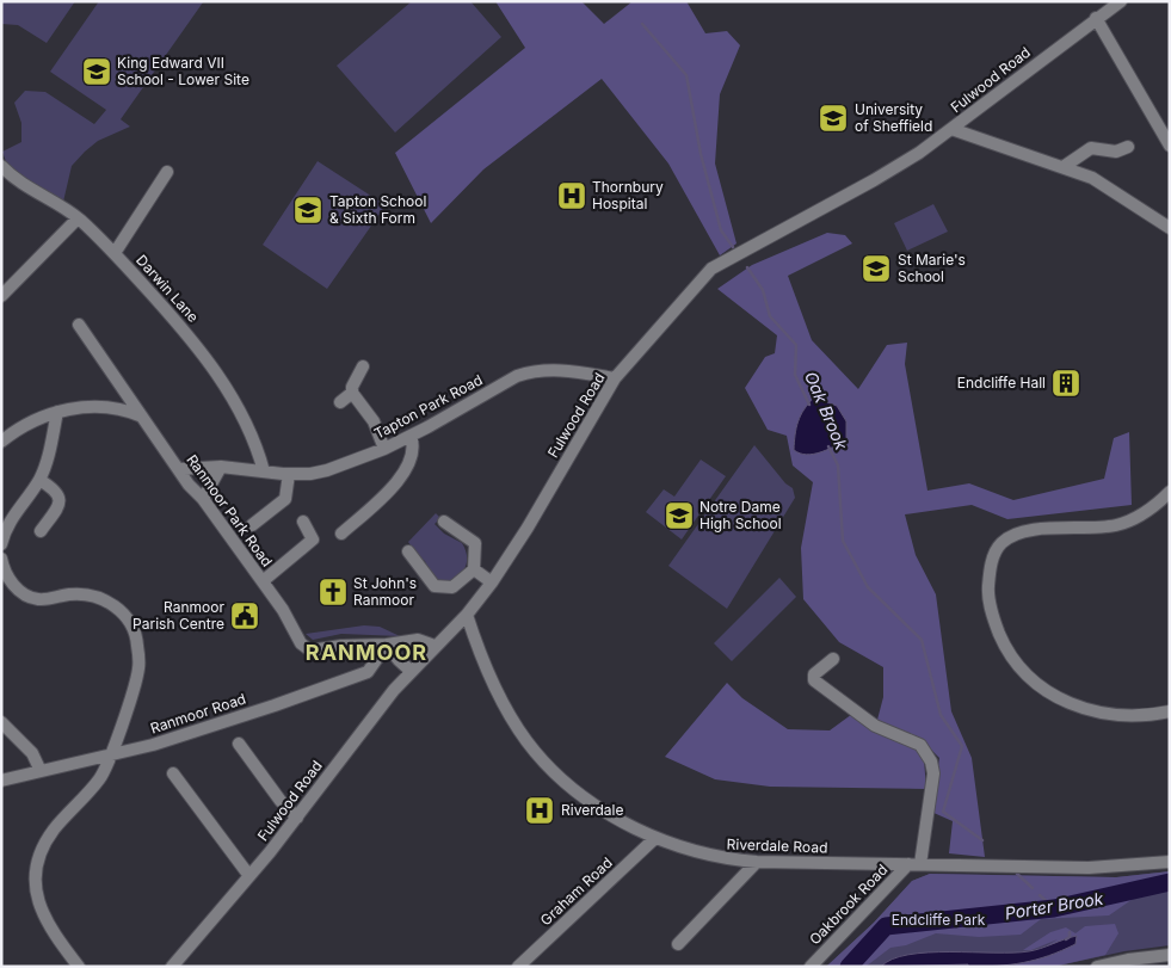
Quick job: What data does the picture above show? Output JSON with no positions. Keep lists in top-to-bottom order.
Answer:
{
  "streets": {
    "street": [
      "Fulwood Road",
      "Darwin Lane",
      "Tapton Park Road",
      "Ranmoor Park Road",
      "Ranmoor Road",
      "Riverdale Road",
      "Graham Road",
      "Oakbrook Road"
    ]
  },
  "crossings": [
    ["Fulwood Road", "Tapton Park Road"],
    ["Fulwood Road", "Riverdale Road"],
    ["Darwin Lane", "Tapton Park Road"],
    ["Tapton Park Road", "Ranmoor Park Road"],
    ["Ranmoor Park Road", "Ranmoor Road"],
    ["Riverdale Road", "Graham Road"],
    ["Riverdale Road", "Oakbrook Road"]
  ],
  "districts": ["RANMOOR"],
  "water": ["Oak Brook", "Porter Brook"],
  "parks": ["Endcliffe Park"],
  "places": {
    "school or university": [
      "King Edward VII School - Lower Site",
      "University of Sheffield",
      "Tapton School & Sixth Form",
      "St Marie's School",
      "Notre Dame High School"
    ],
    "hospital": ["Thornbury Hospital", "Riverdale"],
    "building": ["Endcliffe Hall"],
    "church": ["St John's Ranmoor"],
    "public building": ["Ranmoor Parish Centre"]
  }
}
